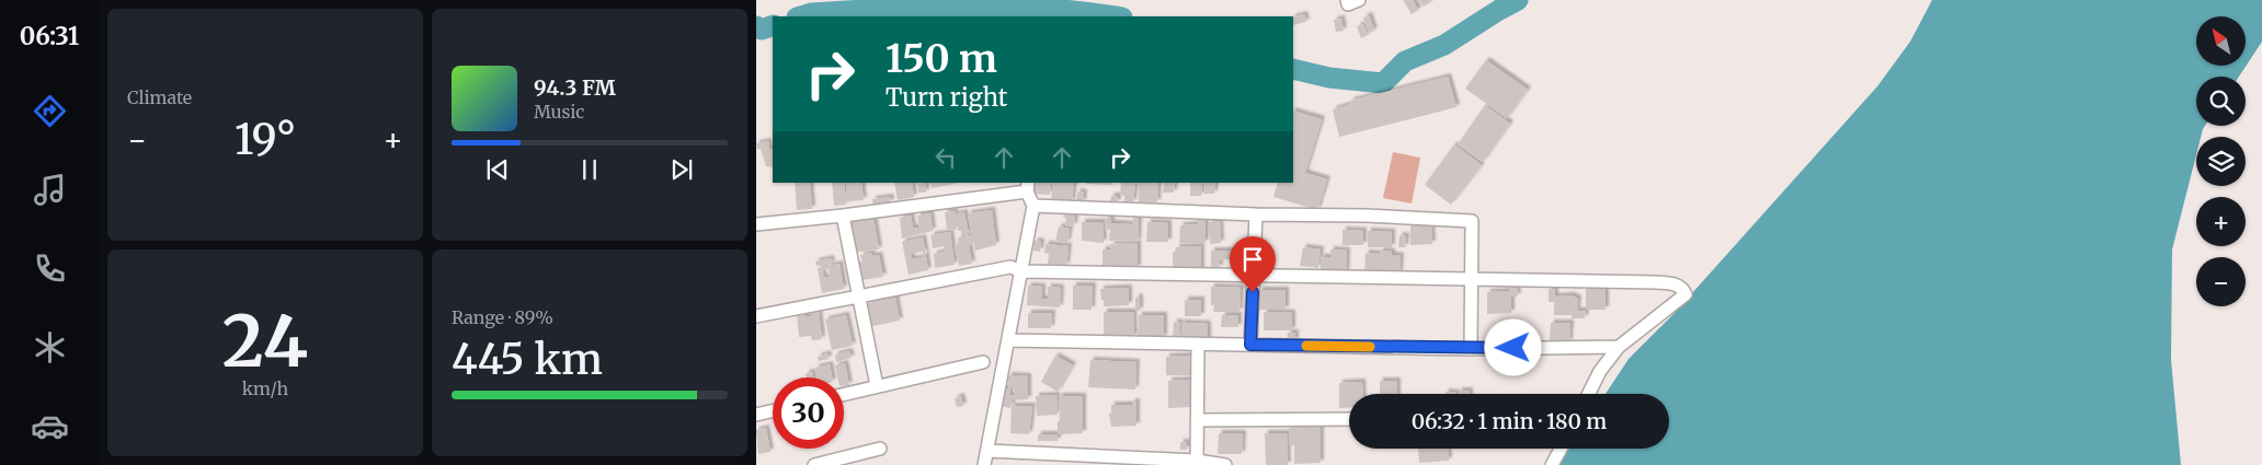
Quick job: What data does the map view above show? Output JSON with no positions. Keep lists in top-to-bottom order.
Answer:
{
  "north": "top left",
  "page": {
    "tabs": "06:31",
    "tile": [
      "Climate",
      ["24", "km/h"],
      ["Range · 89%", "445 km"]
    ],
    "map_buttons": ["+", "−"],
    "turn": ["150 m", "Turn right"],
    "song": ["94.3 FM", "Music"],
    "heat": ["−", "19°", "+"],
    "limit": "30",
    "trip": "06:32 · 1 min · 180 m"
  }
}
